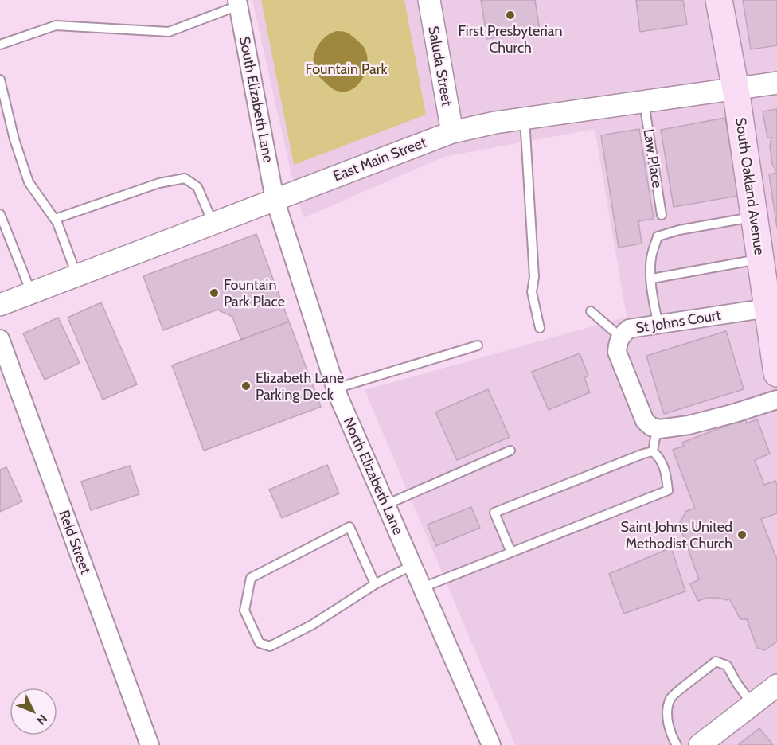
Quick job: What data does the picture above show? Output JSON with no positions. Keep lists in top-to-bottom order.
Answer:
{
  "streets": {
    "main road": ["South Oakland Avenue"],
    "street": [
      "Saluda Street",
      "South Elizabeth Lane",
      "East Main Street",
      "St Johns Court",
      "North Elizabeth Lane",
      "Reid Street"
    ],
    "lane": ["Law Place"]
  },
  "crossings": [
    ["Saluda Street", "East Main Street"],
    ["South Elizabeth Lane", "East Main Street"],
    ["South Elizabeth Lane", "North Elizabeth Lane"],
    ["Law Place", "East Main Street"],
    ["East Main Street", "South Oakland Avenue"],
    ["East Main Street", "North Elizabeth Lane"],
    ["South Oakland Avenue", "St Johns Court"]
  ],
  "parks": ["Fountain Park"],
  "places": [
    "First Presbyterian Church",
    "Fountain Park Place",
    "Elizabeth Lane Parking Deck",
    "Saint Johns United Methodist Church"
  ],
  "north": "bottom right"
}
